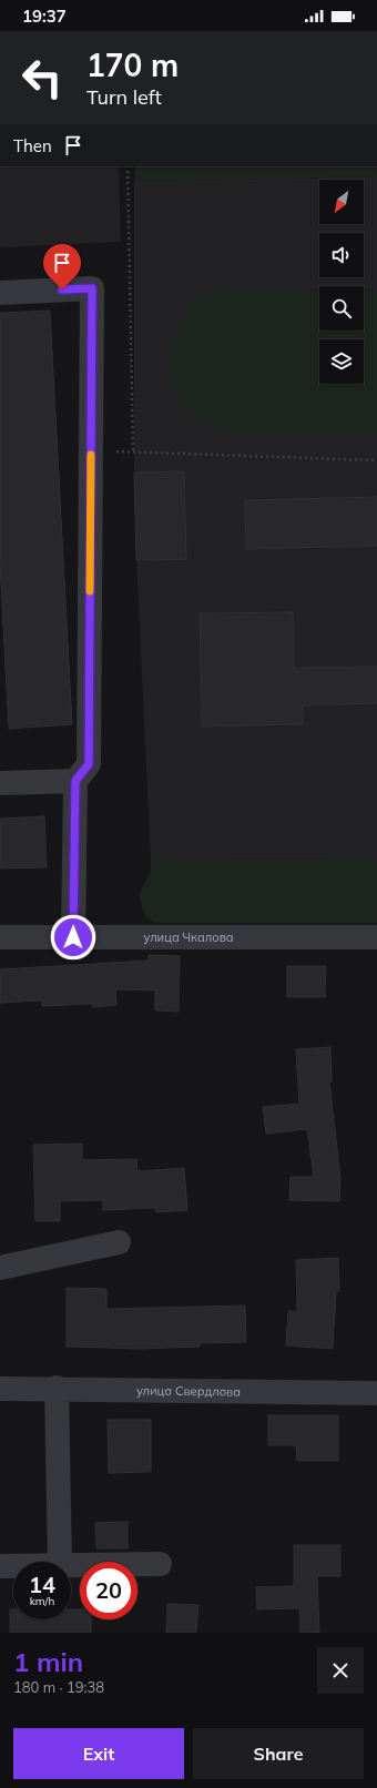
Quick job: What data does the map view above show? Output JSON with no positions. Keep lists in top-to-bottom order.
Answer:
{
  "streets": {
    "street": ["улица Чкалова", "улица Свердлова"]
  },
  "north": "bottom left",
  "page": {
    "status": "19:37",
    "turn": ["170 m", "Turn left"],
    "then": "Then",
    "speed": "14 km/h",
    "limit": "20",
    "heading": ["1 min", "180 m · 19:38"],
    "buttons": ["Exit", "Share"]
  }
}
